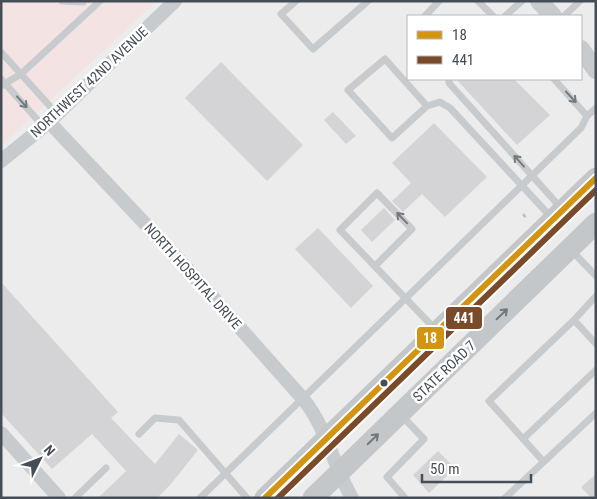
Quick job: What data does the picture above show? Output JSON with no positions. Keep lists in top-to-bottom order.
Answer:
{
  "streets": {
    "main road": ["STATE ROAD 7"],
    "street": ["NORTHWEST 42ND AVENUE", "NORTH HOSPITAL DRIVE"]
  },
  "crossings": [
    ["NORTHWEST 42ND AVENUE", "NORTH HOSPITAL DRIVE"],
    ["NORTH HOSPITAL DRIVE", "STATE ROAD 7"]
  ],
  "lines": ["transit line 18", "transit line 441"],
  "legend": ["18", "441"],
  "scale_bar": "50 m",
  "north": "top right"
}
